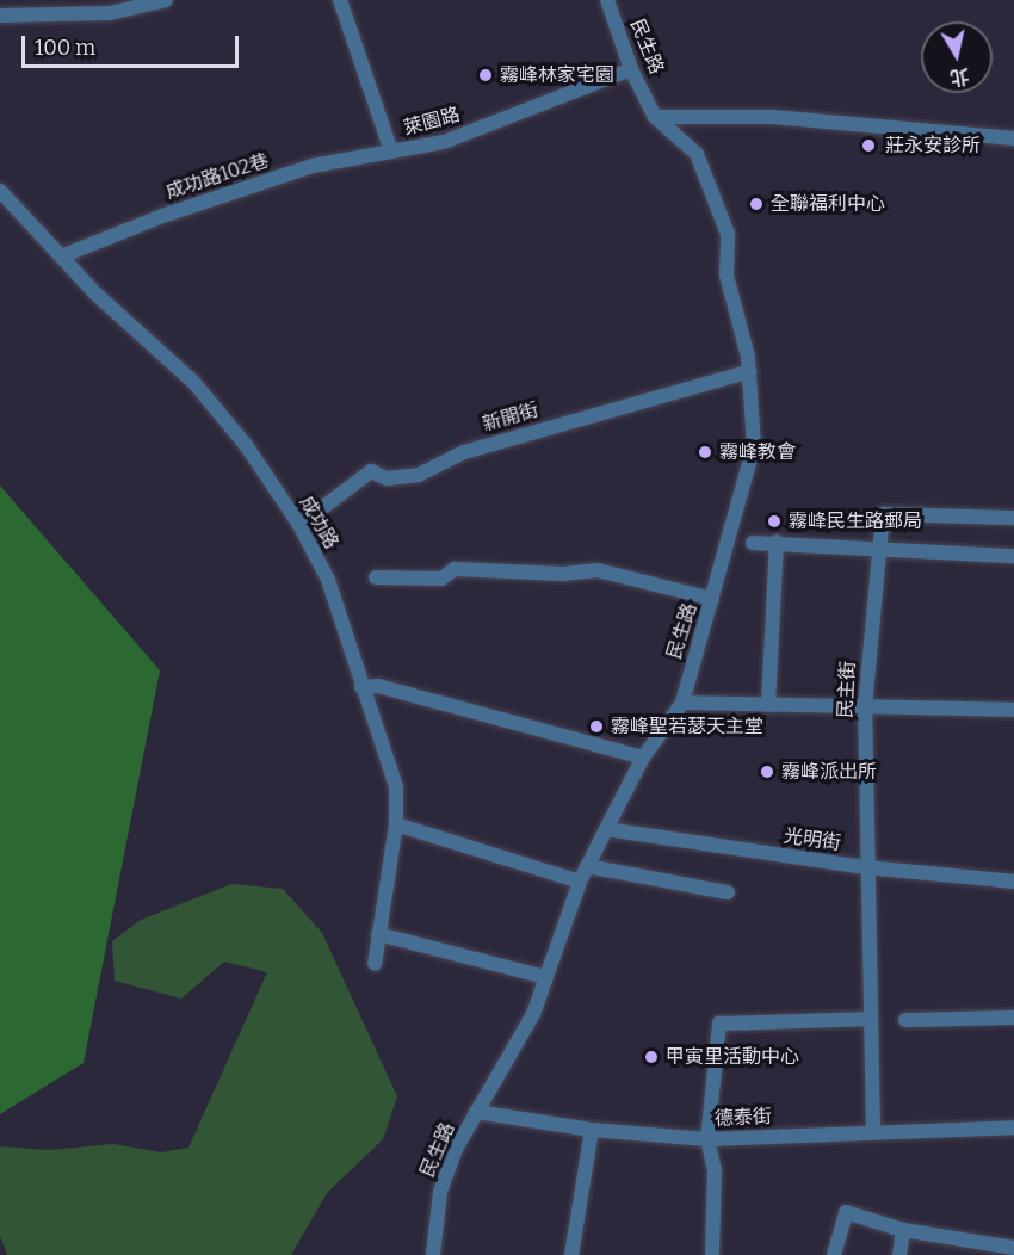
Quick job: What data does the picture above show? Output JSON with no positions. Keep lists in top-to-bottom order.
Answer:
{
  "streets": {
    "street": [
      "民生路",
      "萊園路",
      "成功路102巷",
      "新開街",
      "成功路",
      "民主街",
      "光明街",
      "德泰街"
    ]
  },
  "crossings": [
    ["民生路", "萊園路"],
    ["民生路", "新開街"],
    ["民生路", "光明街"],
    ["民生路", "德泰街"],
    ["萊園路", "成功路102巷"],
    ["成功路102巷", "成功路"],
    ["新開街", "成功路"],
    ["民主街", "光明街"],
    ["民主街", "德泰街"]
  ],
  "places": [
    "霧峰林家宅園",
    "莊永安診所",
    "全聯福利中心",
    "霧峰教會",
    "霧峰民生路郵局",
    "霧峰聖若瑟天主堂",
    "霧峰派出所",
    "甲寅里活動中心"
  ],
  "scale_bar": "100 m",
  "north": "bottom"
}
